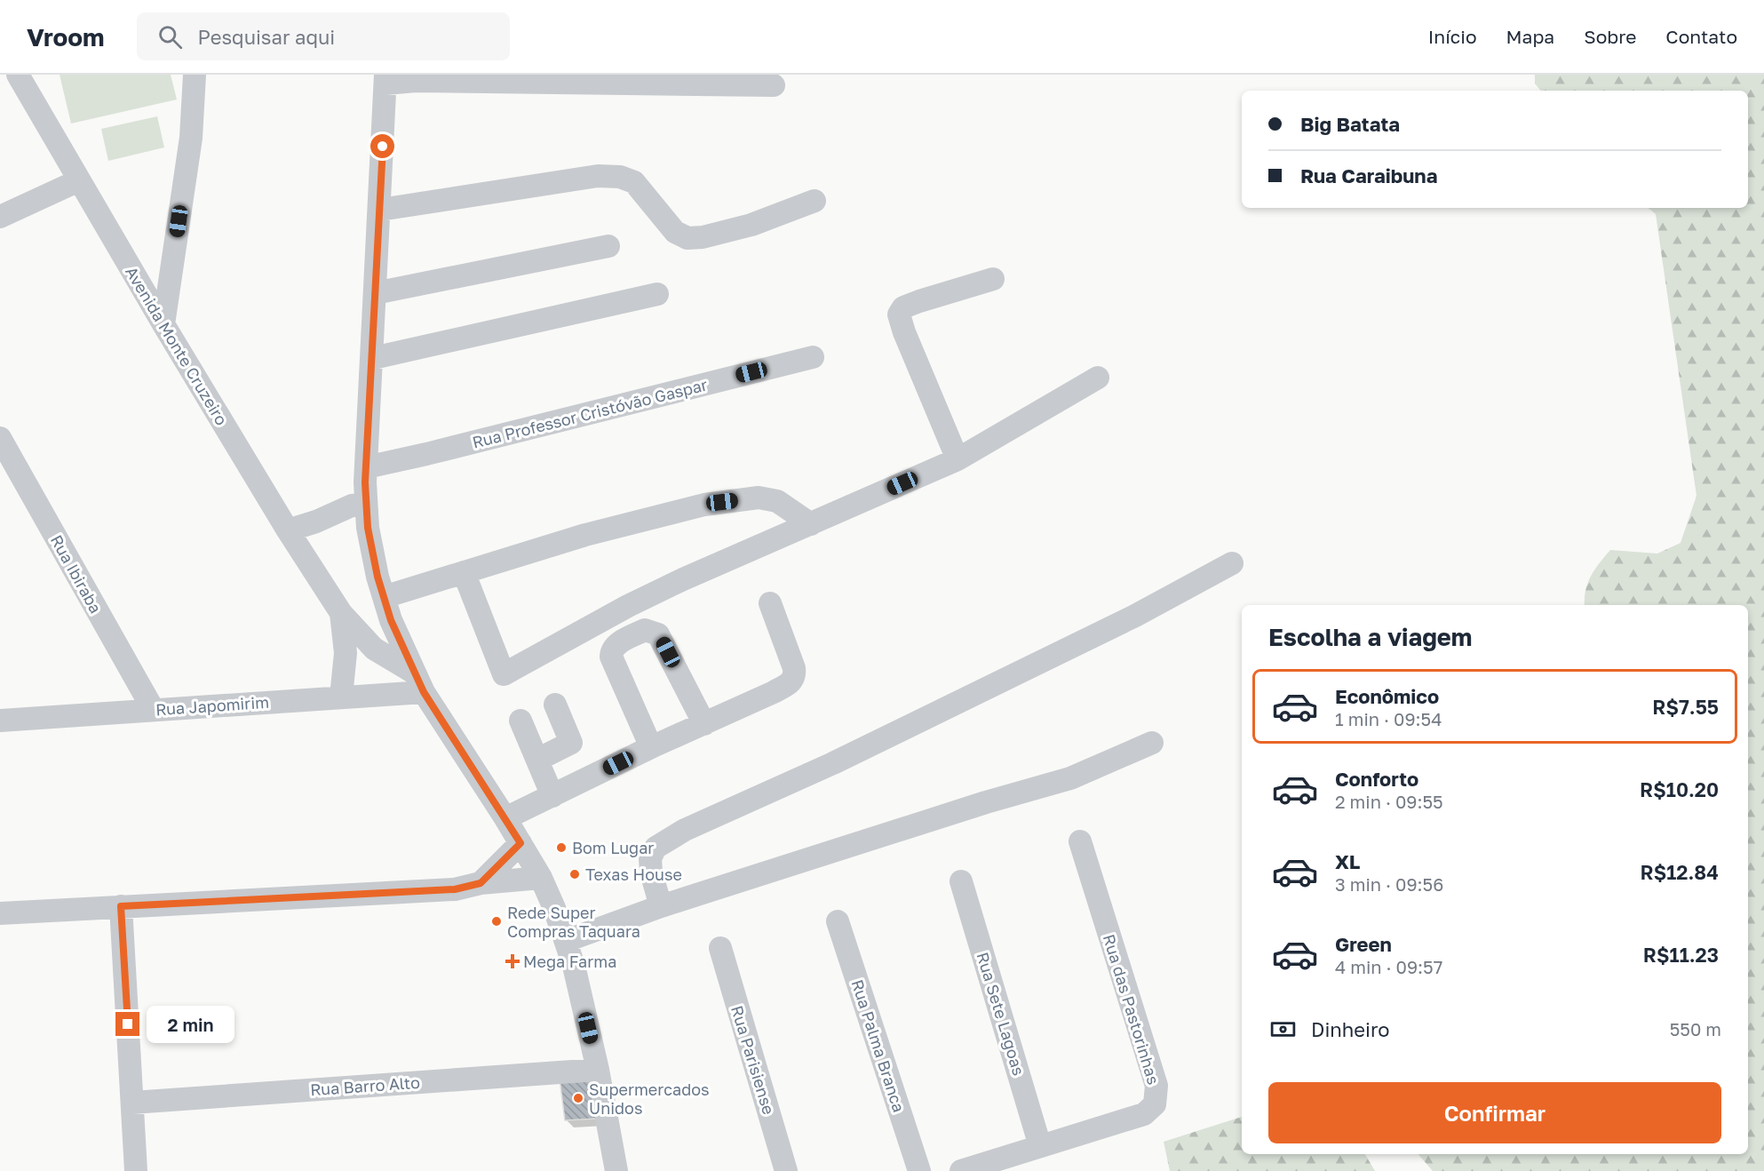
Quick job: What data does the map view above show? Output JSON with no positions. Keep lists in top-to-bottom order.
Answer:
{
  "streets": {
    "street": [
      "Avenida Monte Cruzeiro",
      "Rua Professor Cristóvão Gaspar",
      "Rua Ibiraba",
      "Rua Japomirim",
      "Rua das Pastorinhas",
      "Rua Sete Lagoas",
      "Rua Palma Branca",
      "Rua Parisiense",
      "Rua Barro Alto"
    ]
  },
  "crossings": [
    ["Avenida Monte Cruzeiro", "Rua Japomirim"],
    ["Rua Ibiraba", "Rua Japomirim"],
    ["Rua das Pastorinhas", "Rua Sete Lagoas"]
  ],
  "places": {
    "other": [
      "Bom Lugar",
      "Texas House",
      "Rede Super Compras Taquara",
      "Supermercados Unidos"
    ],
    "health": ["Mega Farma"]
  },
  "page": {
    "header": "Vroom",
    "search": "Pesquisar aqui",
    "nav": [
      "Início",
      "Mapa",
      "Sobre",
      "Contato"
    ],
    "banner": ["Big Batata", "Rua Caraibuna"],
    "heading": "Escolha a viagem",
    "list": [
      {
        "name": "Econômico",
        "note": "1 min · 09:54",
        "value": "R$7.55"
      },
      {
        "name": "Conforto",
        "note": "2 min · 09:55",
        "value": "R$10.20"
      },
      {
        "name": "XL",
        "note": "3 min · 09:56",
        "value": "R$12.84"
      },
      {
        "name": "Green",
        "note": "4 min · 09:57",
        "value": "R$11.23"
      }
    ],
    "pay": ["Dinheiro", "550 m"],
    "bubble": "2 min",
    "buttons": "Confirmar"
  }
}
